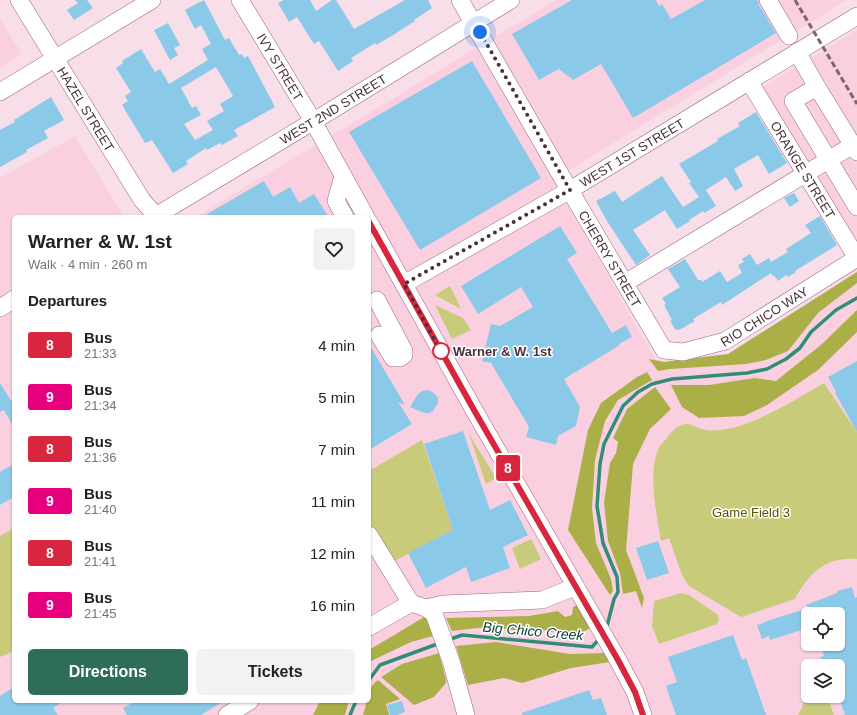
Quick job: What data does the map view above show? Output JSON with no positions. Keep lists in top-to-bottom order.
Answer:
{
  "streets": {
    "street": [
      "IVY STREET",
      "HAZEL STREET",
      "WEST 2ND STREET",
      "WEST 1ST STREET",
      "ORANGE STREET",
      "CHERRY STREET",
      "RIO CHICO WAY"
    ]
  },
  "crossings": [
    ["IVY STREET", "WEST 2ND STREET"],
    ["WEST 2ND STREET", "CHERRY STREET"],
    ["WEST 1ST STREET", "ORANGE STREET"],
    ["WEST 1ST STREET", "CHERRY STREET"],
    ["ORANGE STREET", "RIO CHICO WAY"],
    ["CHERRY STREET", "RIO CHICO WAY"]
  ],
  "water": ["Big Chico Creek"],
  "parks": ["Game Field 3"],
  "places": ["Warner & W. 1st"],
  "lines": ["bus line 8"],
  "page": {
    "on_map": "8",
    "heading": [
      ["Warner & W. 1st", "Walk · 4 min · 260 m"],
      "Departures"
    ],
    "list": [
      {
        "mark": "8",
        "name": "Bus",
        "note": "21:33",
        "value": "4 min"
      },
      {
        "mark": "9",
        "name": "Bus",
        "note": "21:34",
        "value": "5 min"
      },
      {
        "mark": "8",
        "name": "Bus",
        "note": "21:36",
        "value": "7 min"
      },
      {
        "mark": "9",
        "name": "Bus",
        "note": "21:40",
        "value": "11 min"
      },
      {
        "mark": "8",
        "name": "Bus",
        "note": "21:41",
        "value": "12 min"
      },
      {
        "mark": "9",
        "name": "Bus",
        "note": "21:45",
        "value": "16 min"
      }
    ],
    "buttons": ["Directions", "Tickets"]
  }
}
